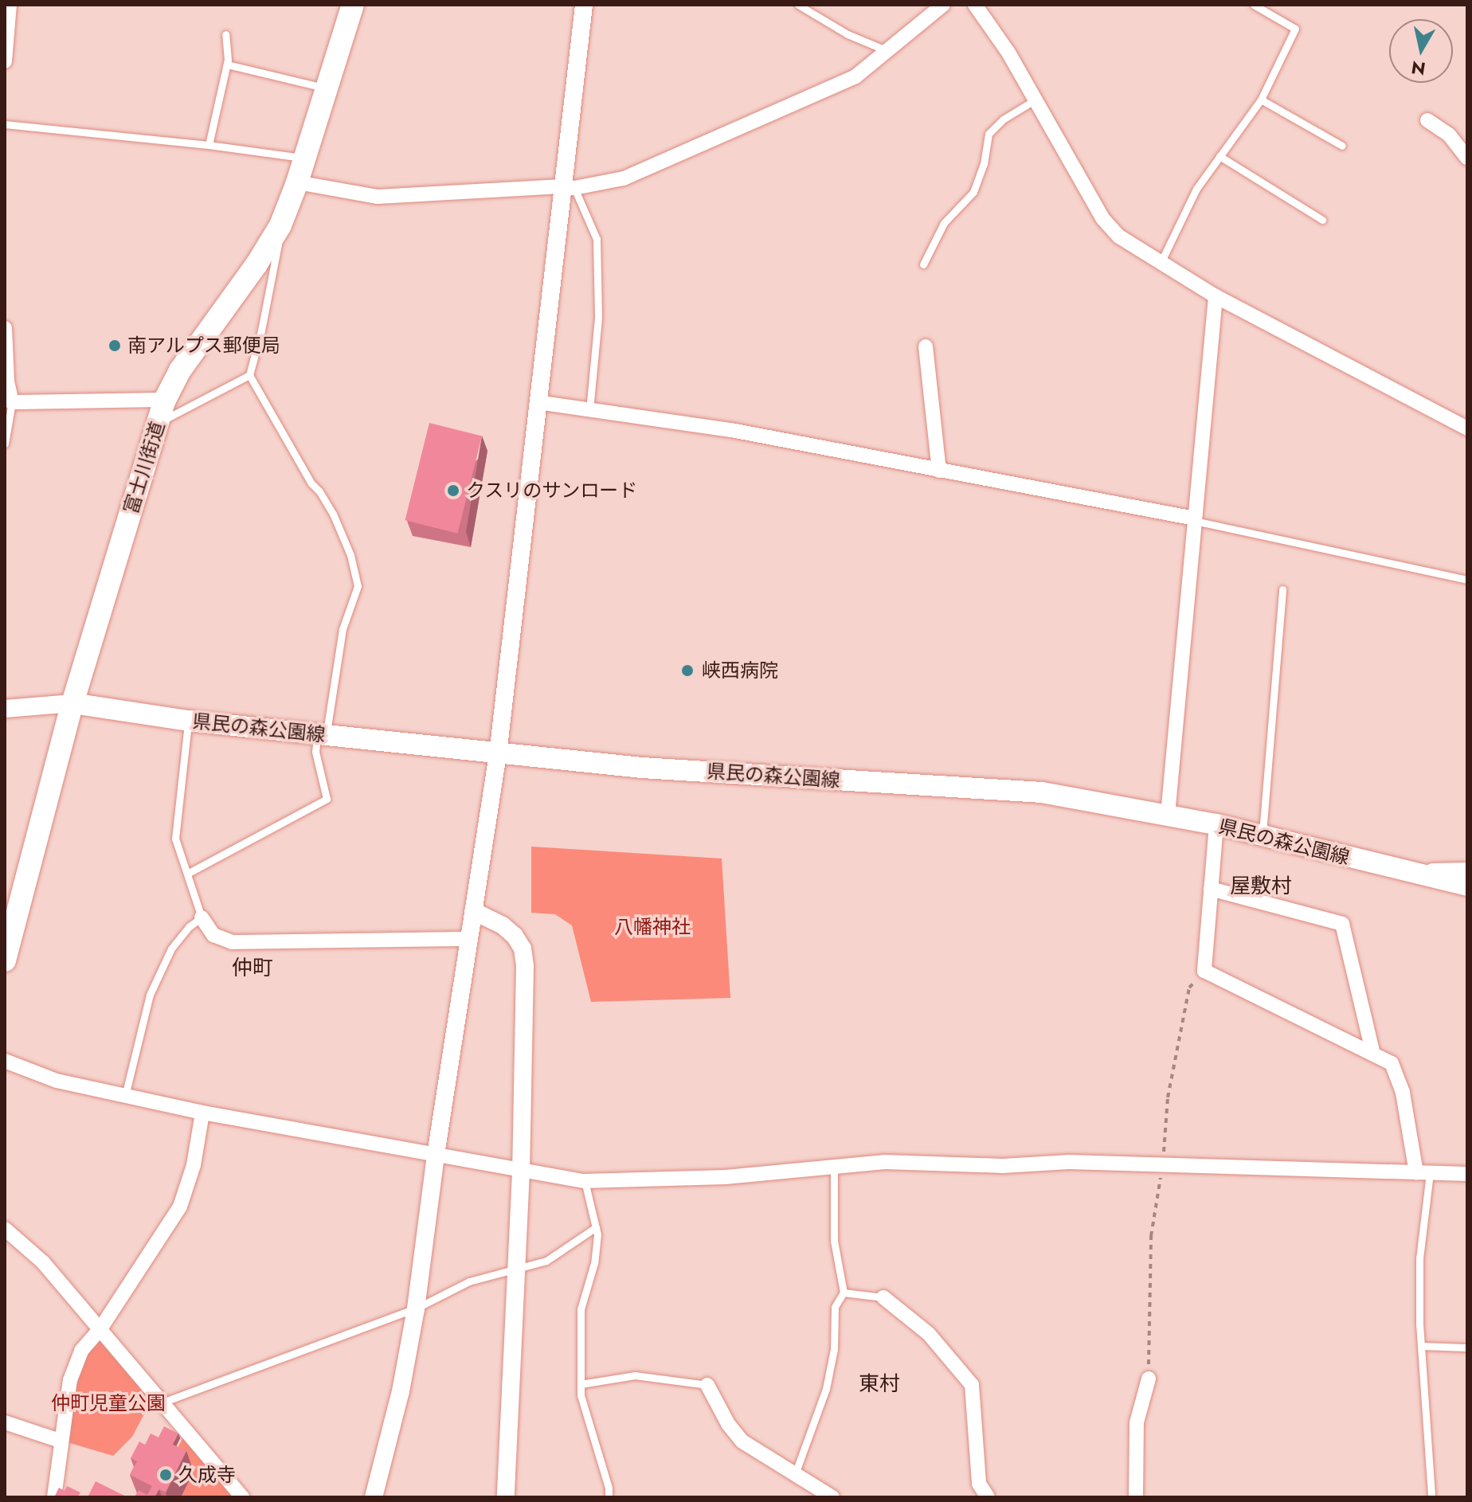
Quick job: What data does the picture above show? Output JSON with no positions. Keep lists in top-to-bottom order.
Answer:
{
  "streets": {
    "main road": ["富士川街道", "県民の森公園線"]
  },
  "crossings": [
    ["富士川街道", "県民の森公園線"]
  ],
  "districts": ["屋敷村", "仲町", "東村"],
  "parks": ["八幡神社", "仲町児童公園"],
  "places": [
    "南アルプス郵便局",
    "クスリのサンロード",
    "峡西病院",
    "久成寺"
  ],
  "north": "bottom"
}
